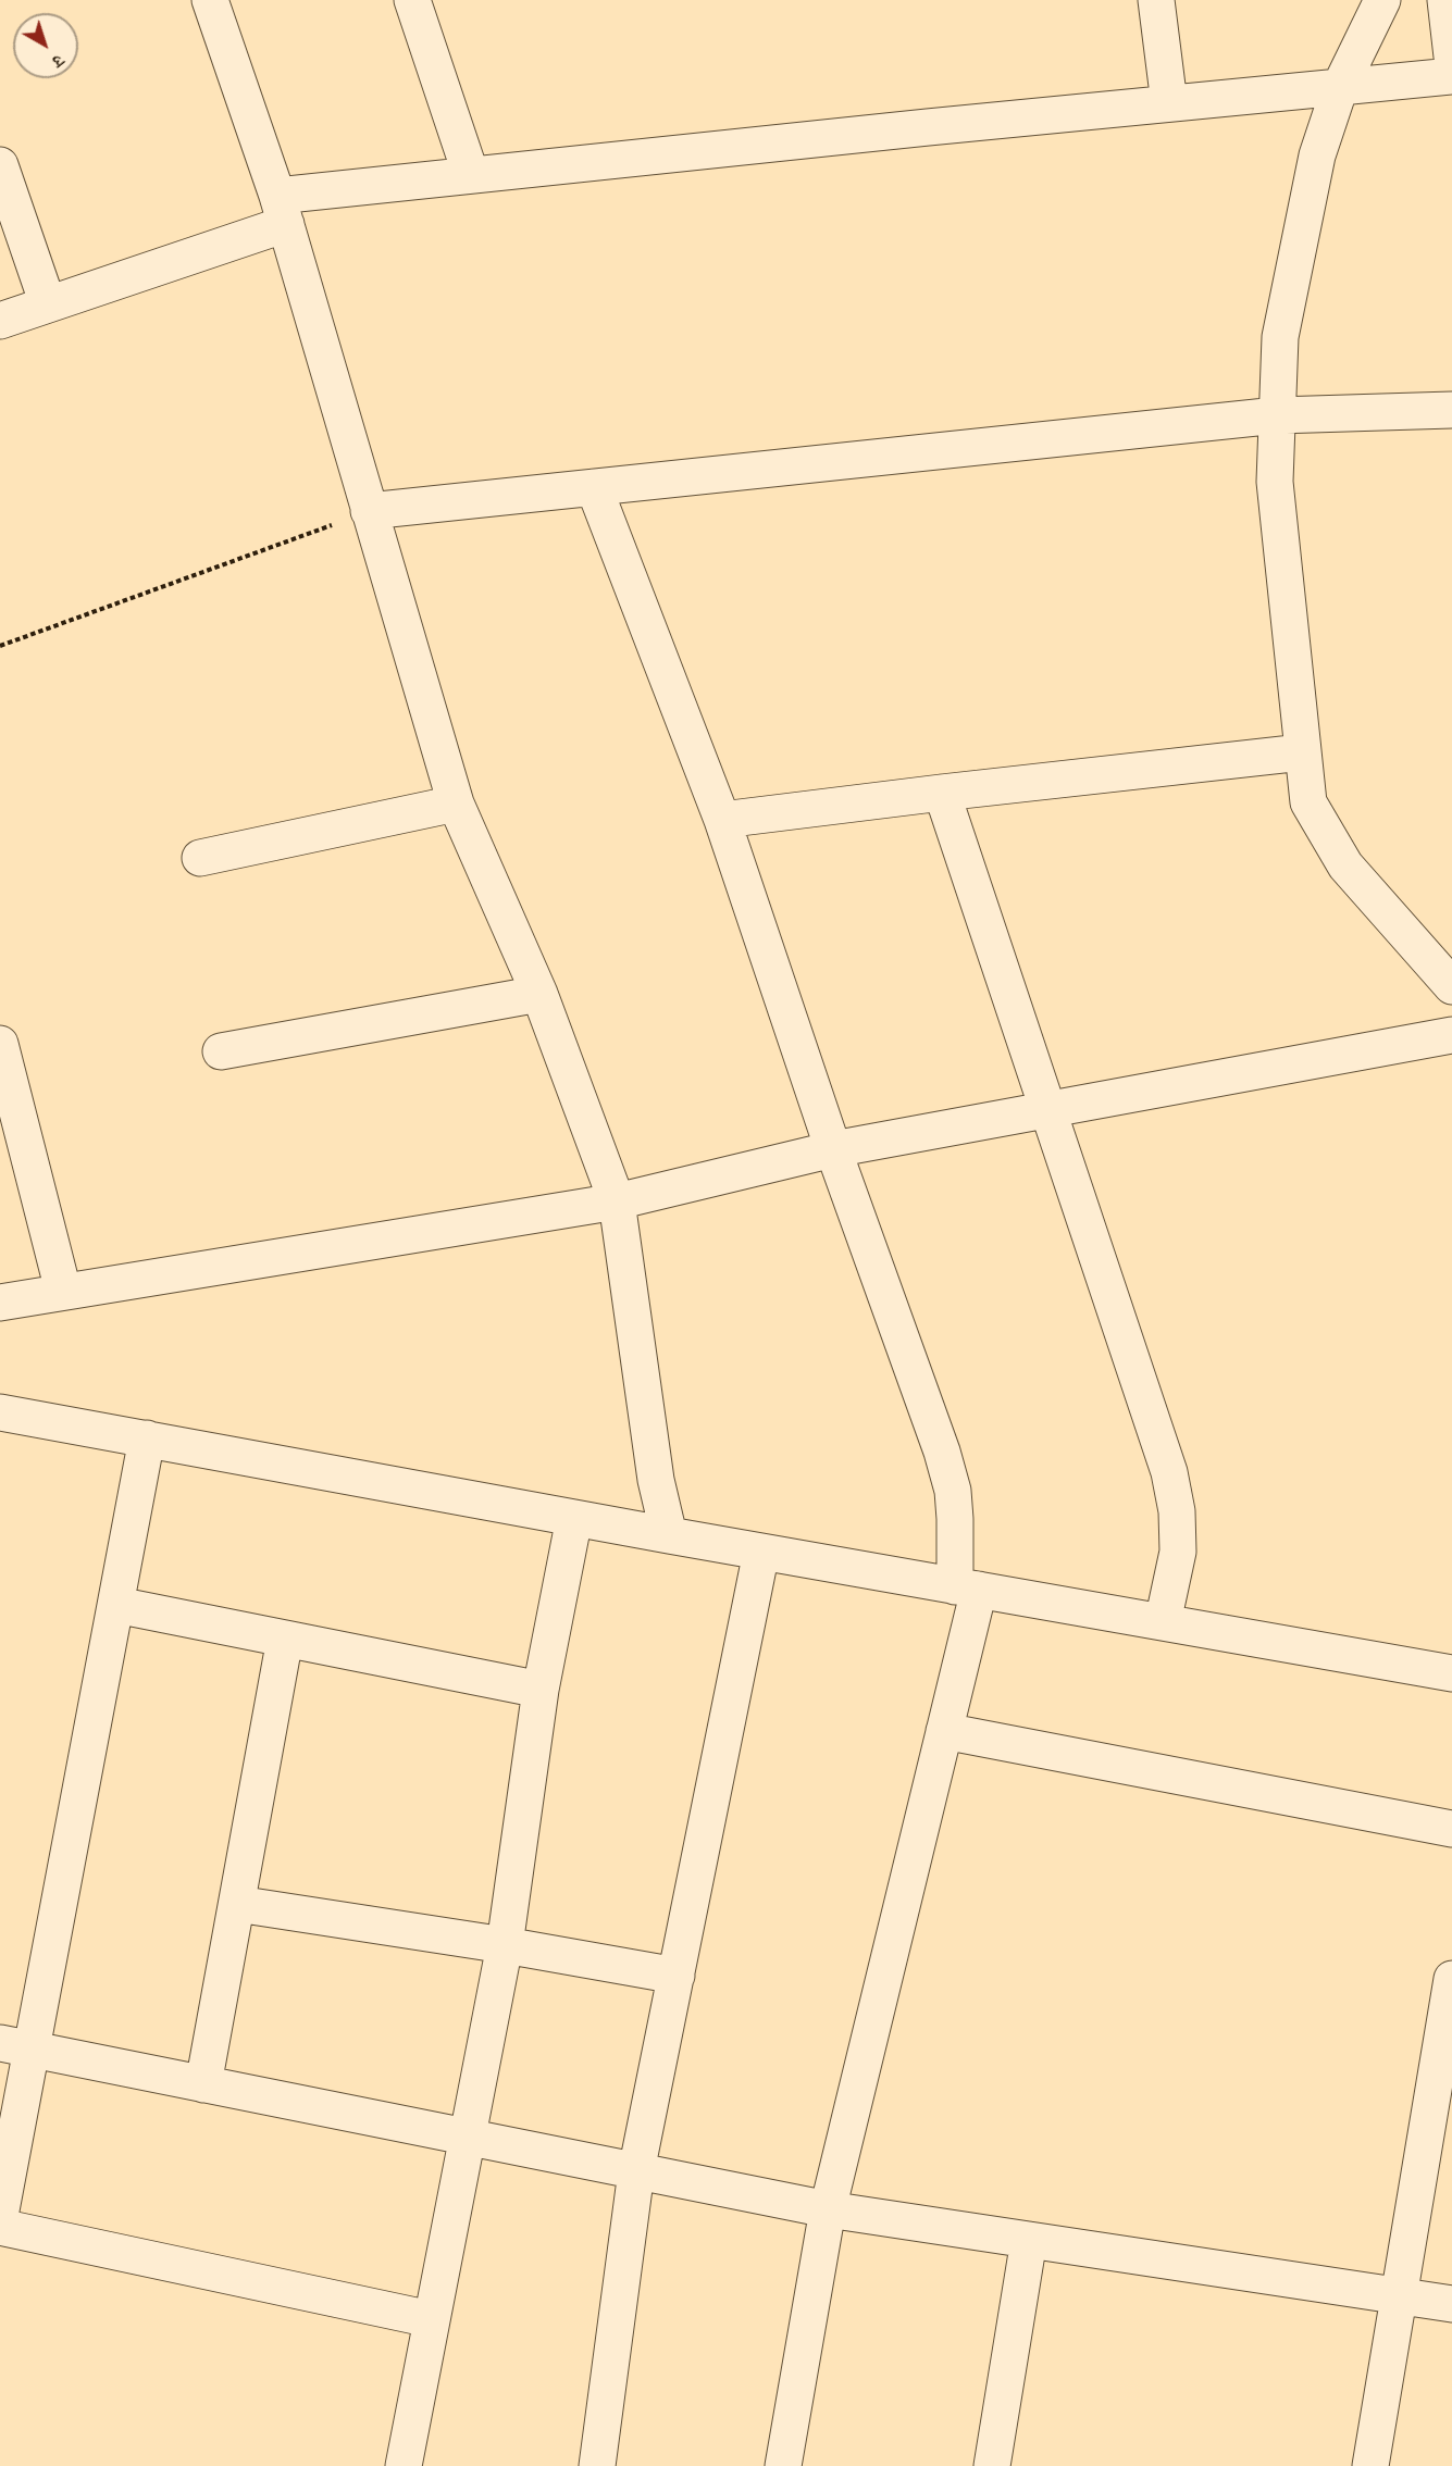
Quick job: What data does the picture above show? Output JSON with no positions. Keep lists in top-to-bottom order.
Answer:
{
  "north": "bottom right"
}
